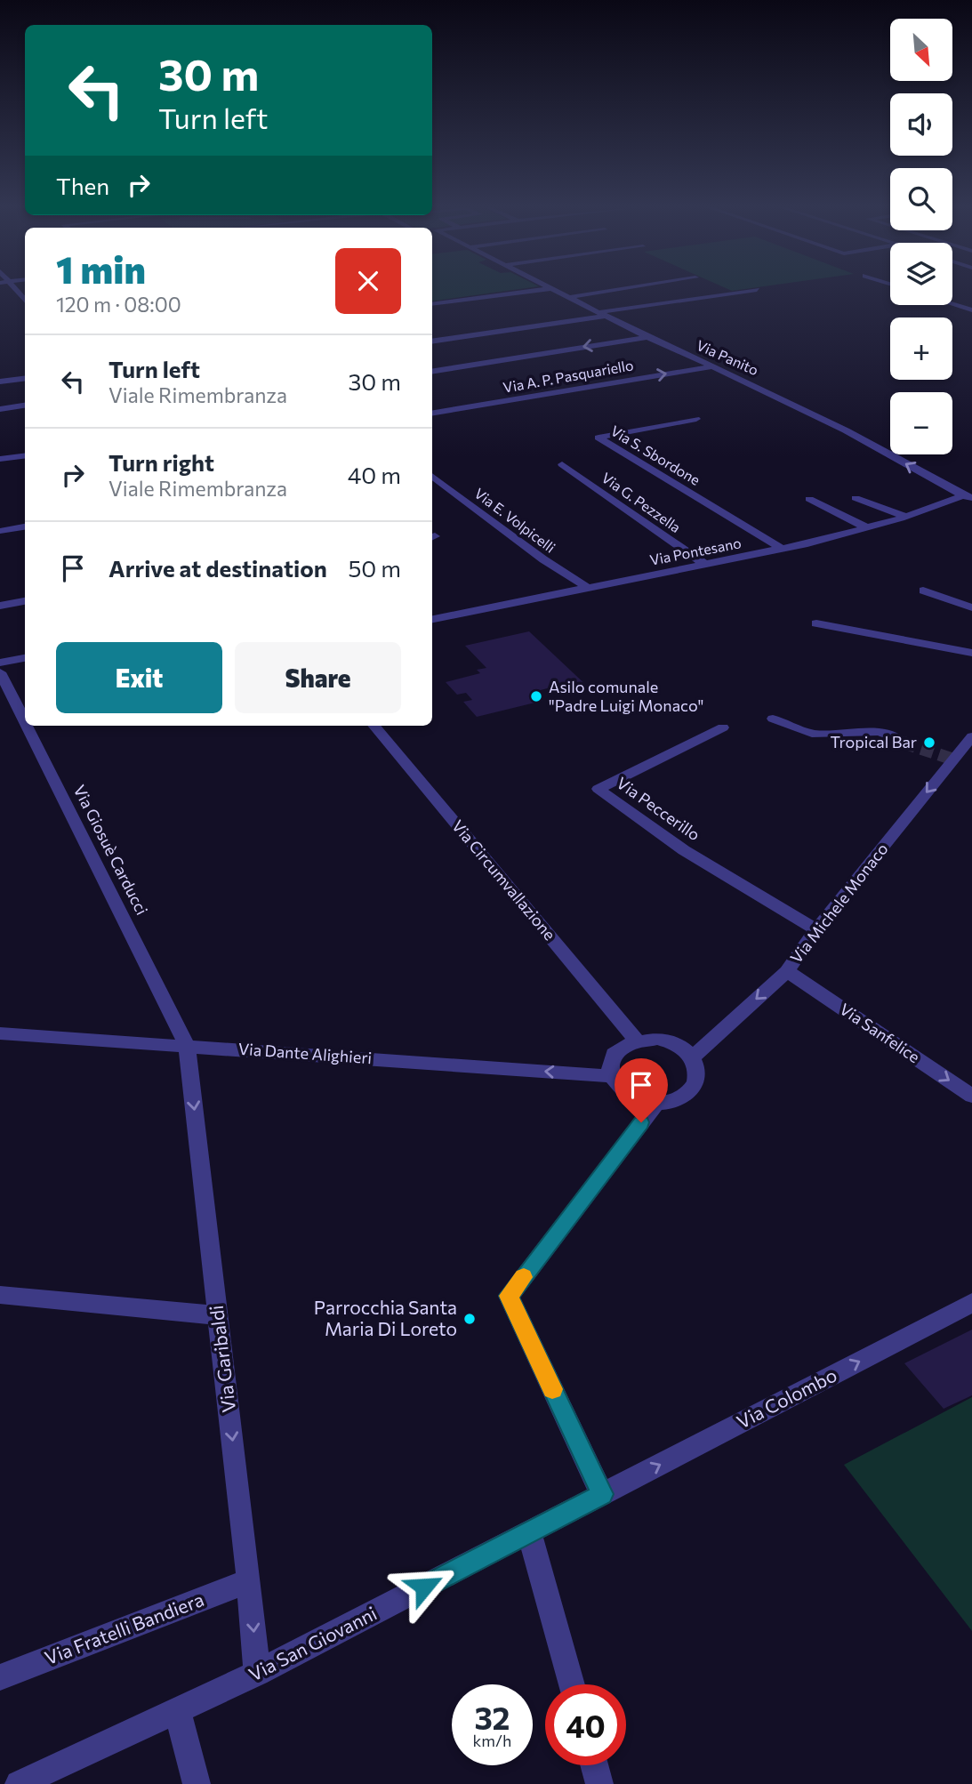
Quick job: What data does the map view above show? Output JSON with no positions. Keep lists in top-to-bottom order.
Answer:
{
  "streets": {
    "street": [
      "Via Panito",
      "Via A. P. Pasquariello",
      "Via S. Sbordone",
      "Via G. Pezzella",
      "Via E. Volpicelli",
      "Via Pontesano",
      "Via Peccerillo",
      "Via Giosuè Carducci",
      "Via Circumvallazione",
      "Via Michele Monaco",
      "Via Sanfelice",
      "Via Dante Alighieri",
      "Via Garibaldi",
      "Via Colombo",
      "Via Fratelli Bandiera",
      "Via San Giovanni"
    ]
  },
  "crossings": [
    ["Via Panito", "Via A. P. Pasquariello"],
    ["Via Panito", "Via Pontesano"],
    ["Via S. Sbordone", "Via Pontesano"],
    ["Via G. Pezzella", "Via Pontesano"],
    ["Via E. Volpicelli", "Via Pontesano"],
    ["Via Peccerillo", "Via Michele Monaco"],
    ["Via Giosuè Carducci", "Via Dante Alighieri"],
    ["Via Giosuè Carducci", "Via Garibaldi"],
    ["Via Circumvallazione", "Via Michele Monaco"],
    ["Via Circumvallazione", "Via Dante Alighieri"],
    ["Via Michele Monaco", "Via Sanfelice"],
    ["Via Michele Monaco", "Via Dante Alighieri"],
    ["Via Dante Alighieri", "Via Garibaldi"],
    ["Via Garibaldi", "Via Fratelli Bandiera"],
    ["Via Garibaldi", "Via San Giovanni"],
    ["Via Colombo", "Via San Giovanni"]
  ],
  "one_way": [
    "Via Michele Monaco",
    "Via Sanfelice",
    "Via Dante Alighieri",
    "Via Garibaldi",
    "Via Colombo"
  ],
  "places": ["Asilo comunale \"Padre Luigi Monaco\"", "Tropical Bar", "Parrocchia Santa Maria Di Loreto"],
  "north": "bottom right",
  "page": {
    "map_buttons": ["+", "−"],
    "turn": ["30 m", "Turn left"],
    "then": "Then",
    "heading": ["1 min", "120 m · 08:00"],
    "list": [
      {
        "name": "Turn left",
        "note": "Viale Rimembranza",
        "value": "30 m"
      },
      {
        "name": "Turn right",
        "note": "Viale Rimembranza",
        "value": "40 m"
      },
      {
        "name": "Arrive at destination",
        "value": "50 m"
      }
    ],
    "buttons": ["Exit", "Share"],
    "speed": "32 km/h",
    "limit": "40"
  }
}
